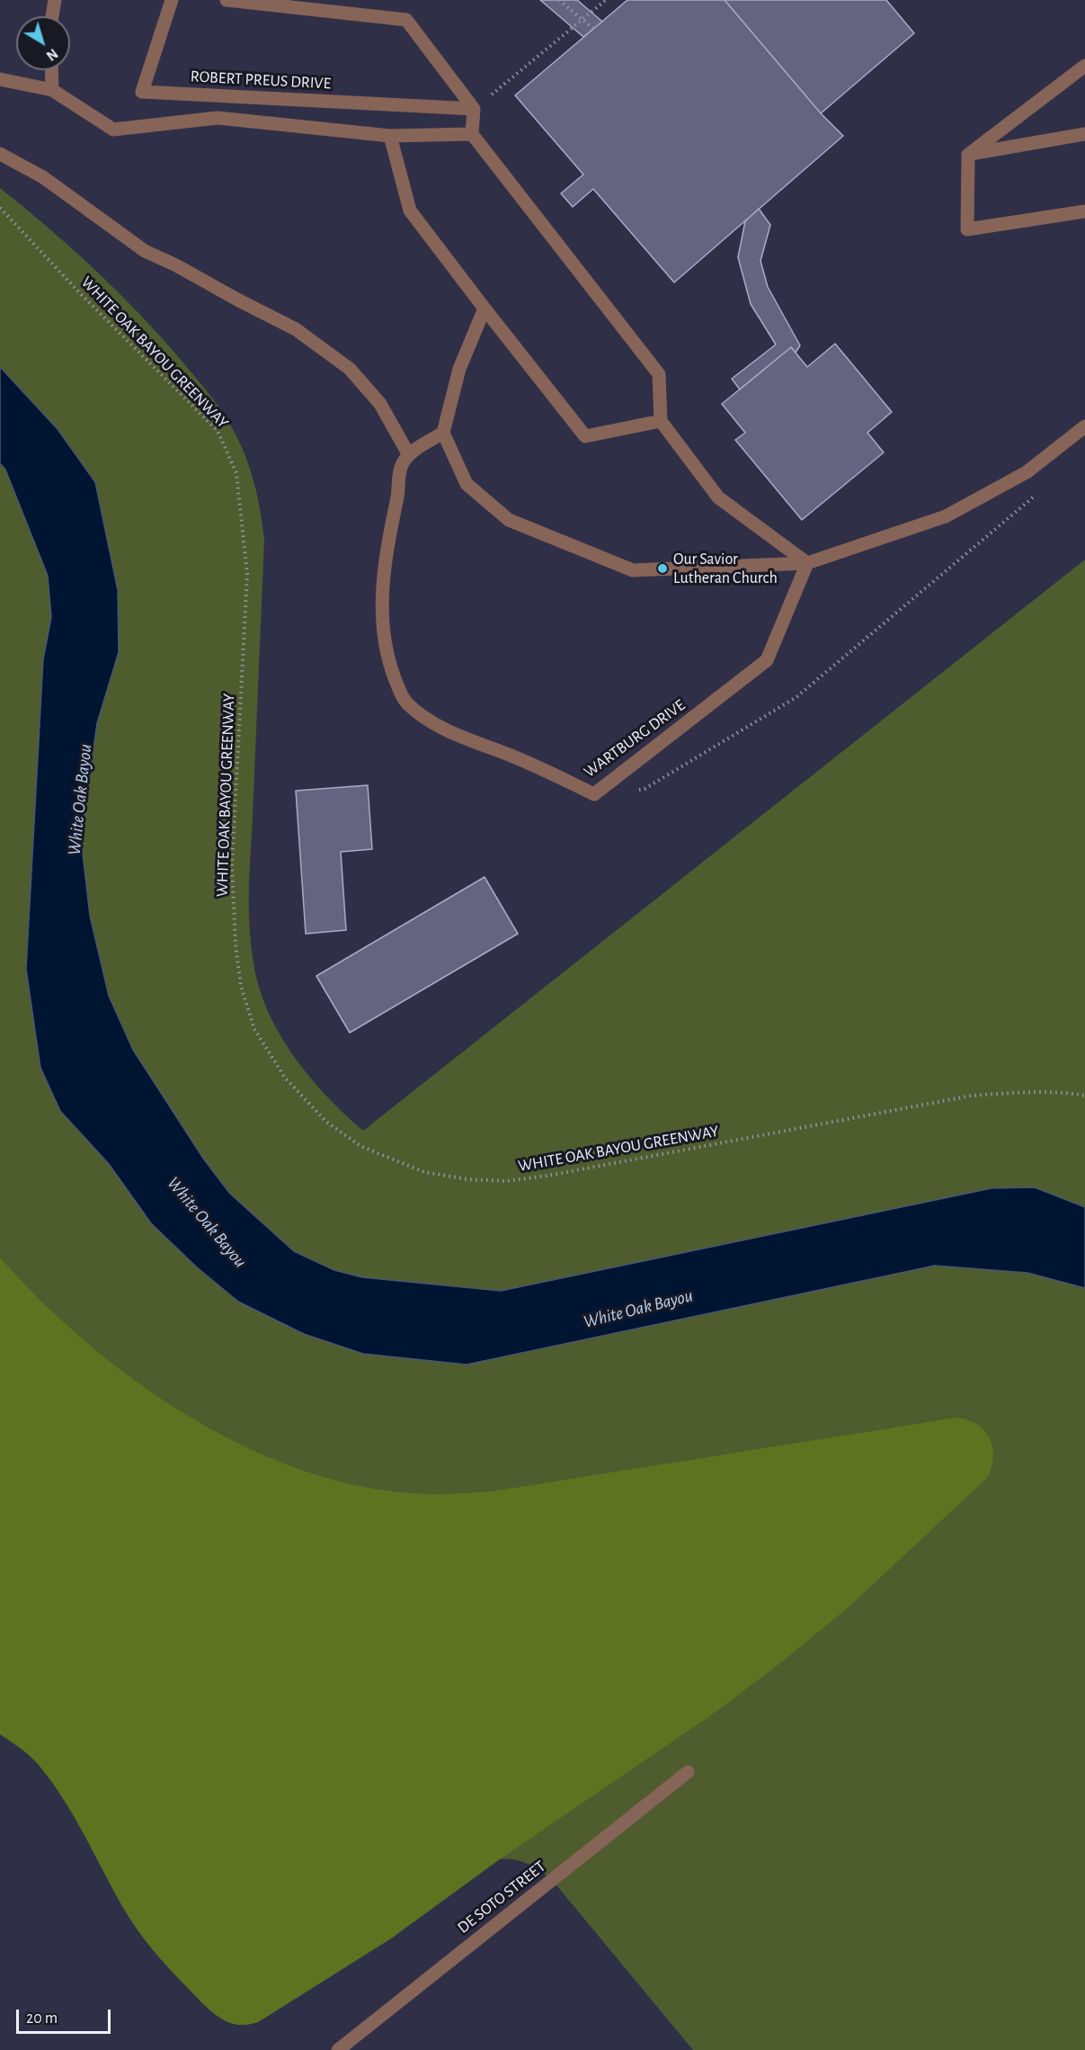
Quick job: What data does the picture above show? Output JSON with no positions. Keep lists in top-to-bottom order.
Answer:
{
  "streets": {
    "street": ["ROBERT PREUS DRIVE", "WARTBURG DRIVE", "DE SOTO STREET"],
    "path": ["WHITE OAK BAYOU GREENWAY"]
  },
  "water": ["White Oak Bayou"],
  "places": ["Our Savior Lutheran Church"],
  "scale_bar": "20 m",
  "north": "bottom right"
}
